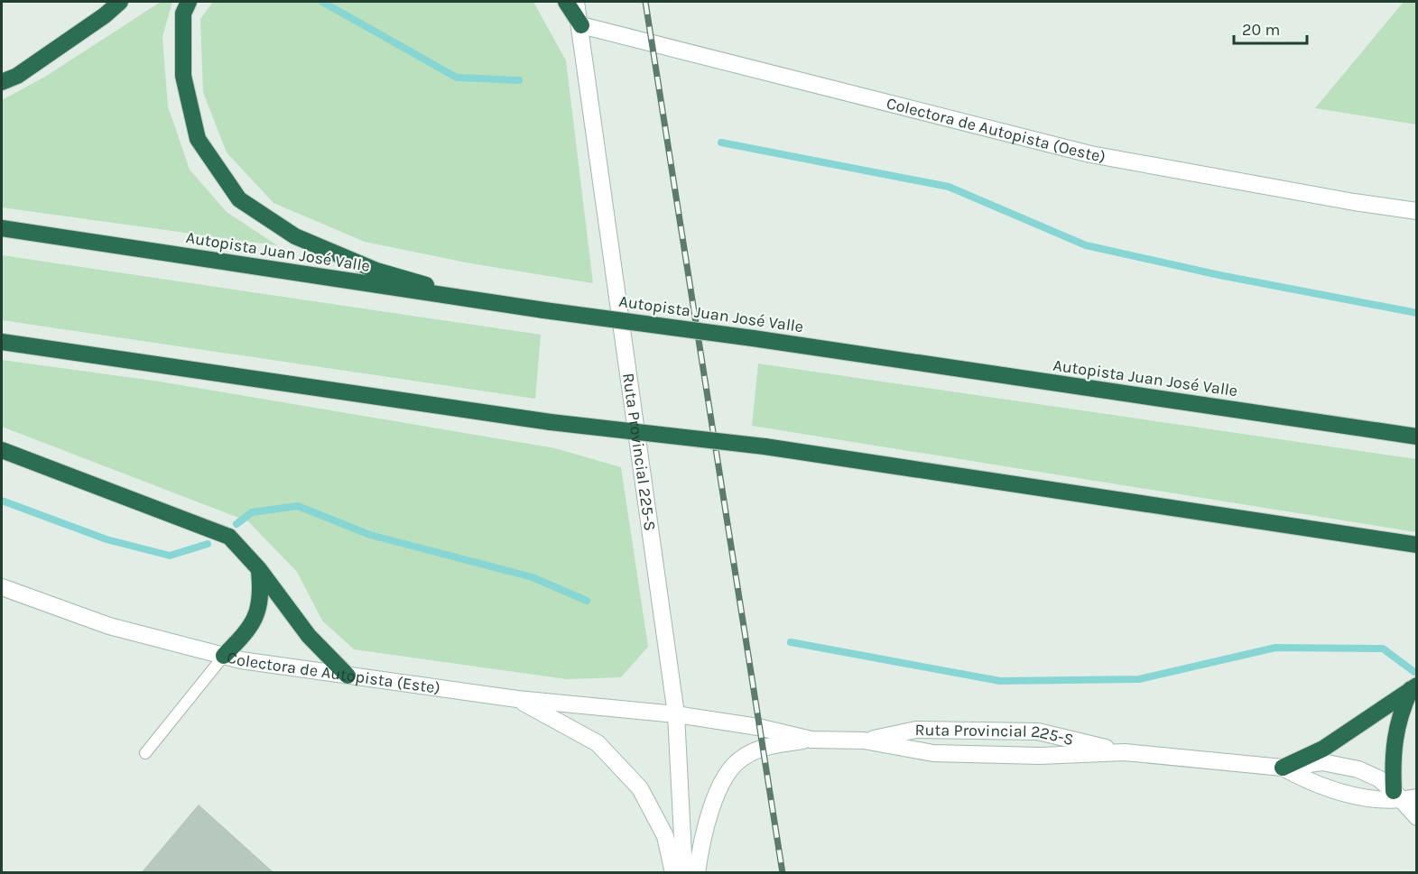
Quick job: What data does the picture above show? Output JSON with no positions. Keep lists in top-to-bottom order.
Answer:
{
  "streets": {
    "highway": ["Autopista Juan José Valle"],
    "main road": ["Colectora de Autopista (Oeste)", "Ruta Provincial 225-S", "Colectora de Autopista (Este)"]
  },
  "crossings": [
    ["Colectora de Autopista (Oeste)", "Ruta Provincial 225-S"],
    ["Ruta Provincial 225-S", "Colectora de Autopista (Este)"]
  ],
  "scale_bar": "20 m"
}
